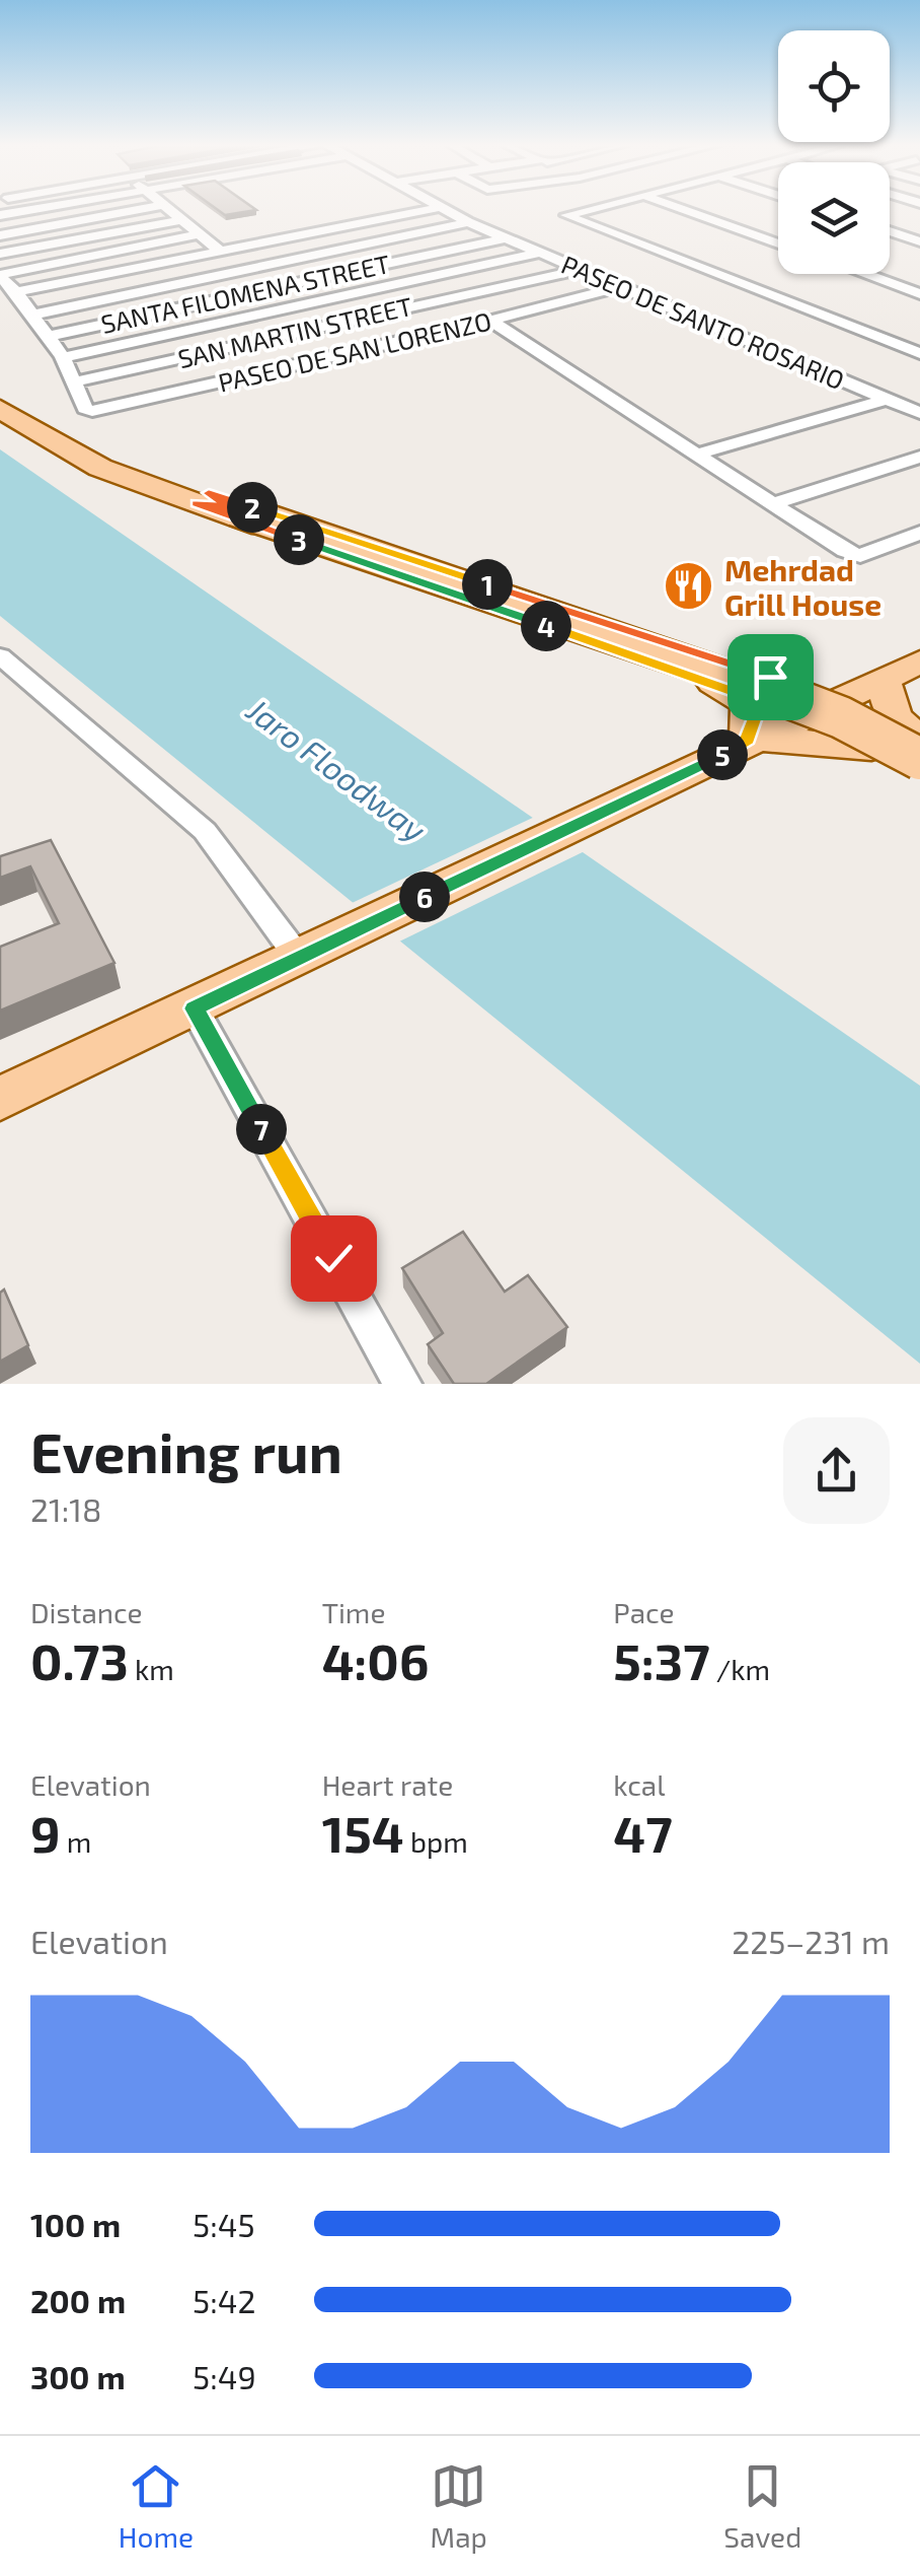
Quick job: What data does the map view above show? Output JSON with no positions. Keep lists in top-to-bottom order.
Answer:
{
  "streets": {
    "street": [
      "SANTA FILOMENA STREET",
      "PASEO DE SANTO ROSARIO",
      "SAN MARTIN STREET",
      "PASEO DE SAN LORENZO"
    ]
  },
  "crossings": [
    ["SANTA FILOMENA STREET", "PASEO DE SANTO ROSARIO"],
    ["PASEO DE SANTO ROSARIO", "SAN MARTIN STREET"],
    ["PASEO DE SANTO ROSARIO", "PASEO DE SAN LORENZO"],
    ["SAN MARTIN STREET", "PASEO DE SAN LORENZO"]
  ],
  "water": ["Jaro Floodway"],
  "places": {
    "restaurant": ["Mehrdad Grill House"]
  },
  "page": {
    "pins": [
      "2",
      "3",
      "1",
      "4",
      "5",
      "6",
      "7"
    ],
    "heading": ["Evening run", "21:18"],
    "stats": [
      ["Distance", "0.73 km"],
      ["Time", "4:06"],
      ["Pace", "5:37 /km"],
      ["Elevation", "9 m"],
      ["Heart rate", "154 bpm"],
      ["kcal", "47"]
    ],
    "chart": ["Elevation", "225–231 m"],
    "list": [
      {
        "name": "100 m",
        "note": "5:45"
      },
      {
        "name": "200 m",
        "note": "5:42"
      },
      {
        "name": "300 m",
        "note": "5:49"
      }
    ],
    "tabs": ["Home", "Map", "Saved"]
  }
}
